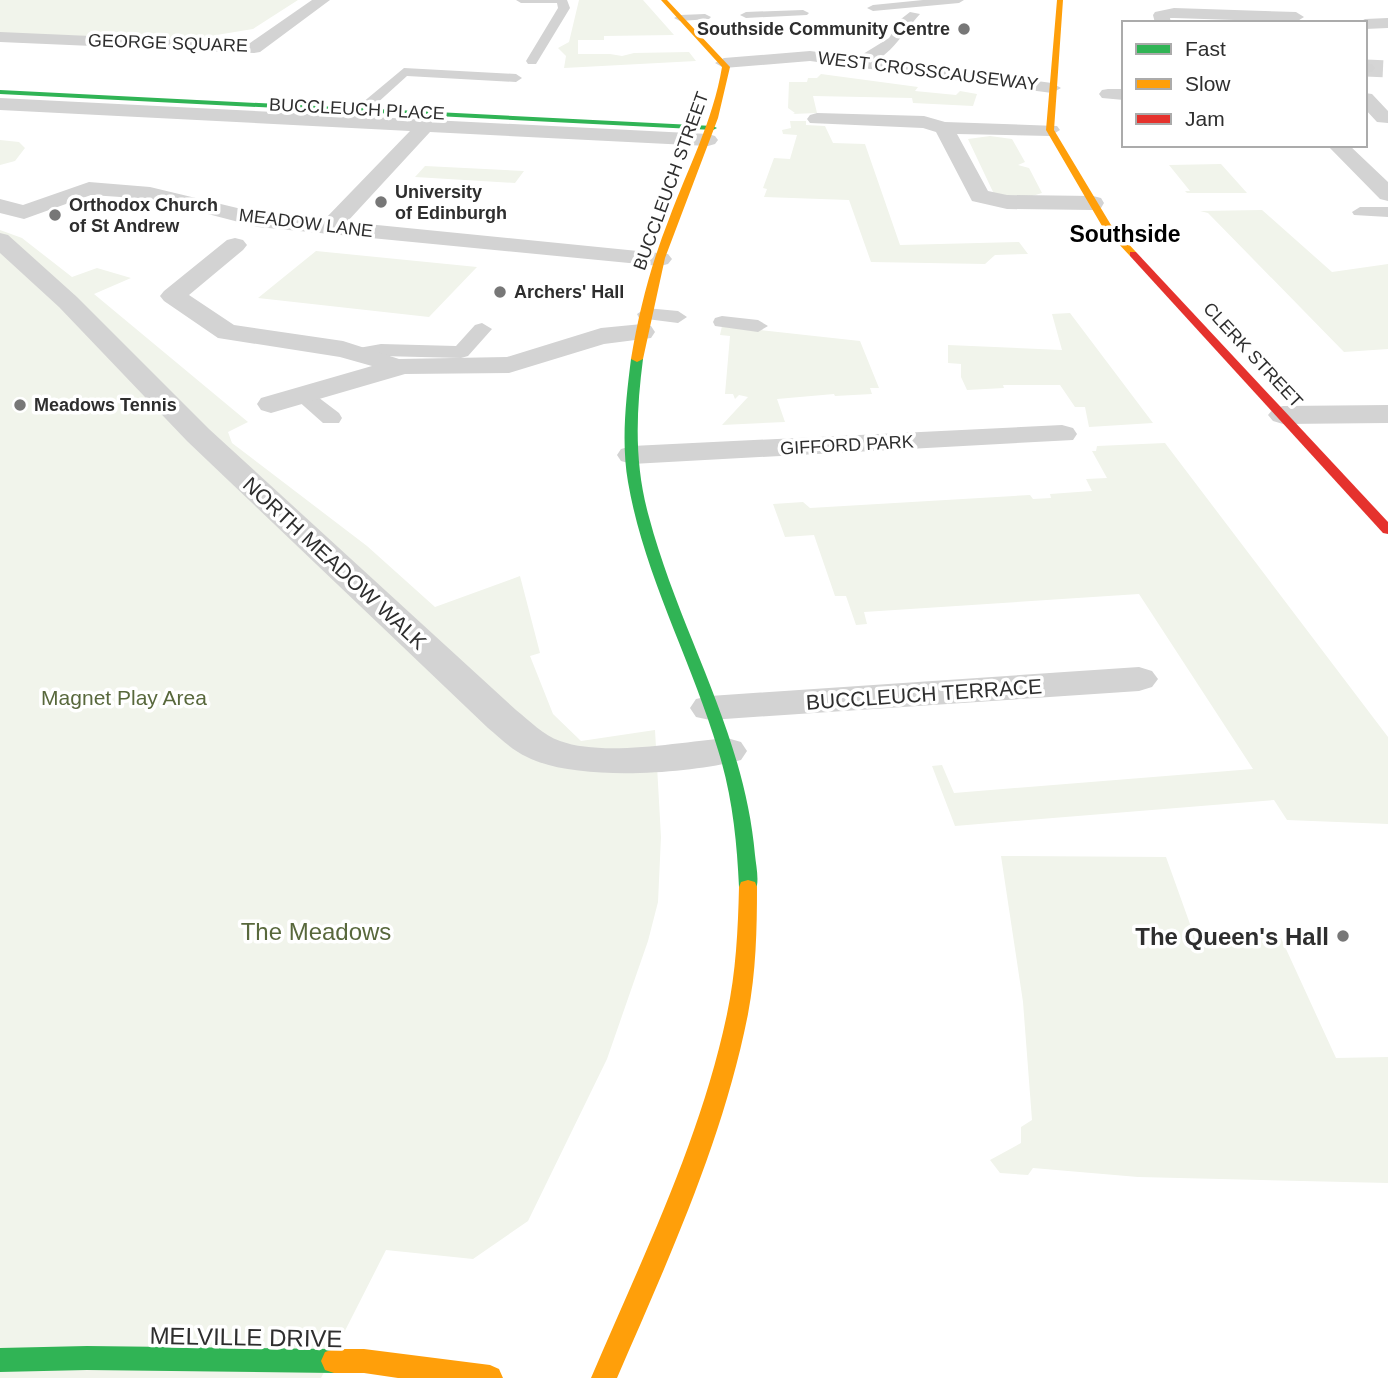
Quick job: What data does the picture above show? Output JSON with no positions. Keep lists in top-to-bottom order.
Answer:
{
  "streets": {
    "street": [
      "GEORGE SQUARE",
      "WEST CROSSCAUSEWAY",
      "BUCCLEUCH PLACE",
      "BUCCLEUCH STREET",
      "MEADOW LANE",
      "CLERK STREET",
      "GIFFORD PARK",
      "NORTH MEADOW WALK",
      "BUCCLEUCH TERRACE",
      "MELVILLE DRIVE"
    ]
  },
  "crossings": [
    ["WEST CROSSCAUSEWAY", "BUCCLEUCH STREET"],
    ["BUCCLEUCH PLACE", "BUCCLEUCH STREET"],
    ["BUCCLEUCH STREET", "MEADOW LANE"],
    ["BUCCLEUCH STREET", "GIFFORD PARK"],
    ["BUCCLEUCH STREET", "NORTH MEADOW WALK"],
    ["BUCCLEUCH STREET", "BUCCLEUCH TERRACE"]
  ],
  "districts": ["Southside"],
  "parks": ["Magnet Play Area", "The Meadows"],
  "places": [
    "Southside Community Centre",
    "University of Edinburgh",
    "Orthodox Church of St Andrew",
    "Archers' Hall",
    "Meadows Tennis",
    "The Queen's Hall"
  ],
  "legend": ["Fast", "Slow", "Jam"]
}
